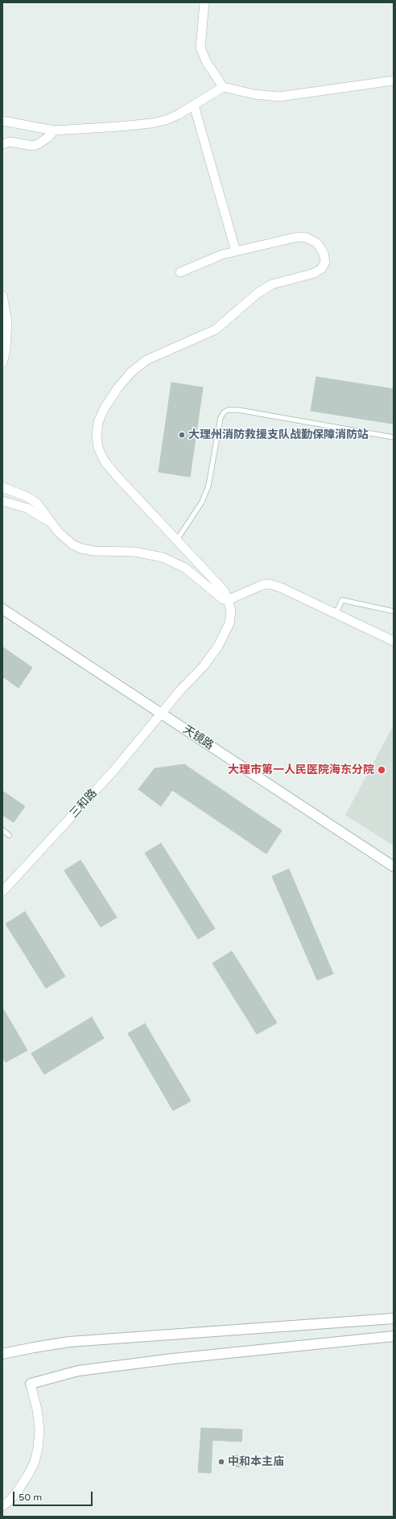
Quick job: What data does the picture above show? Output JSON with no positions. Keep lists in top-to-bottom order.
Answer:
{
  "streets": {
    "street": ["天镜路", "三和路"]
  },
  "crossings": [
    ["天镜路", "三和路"]
  ],
  "places": ["大理州消防救援支队战勤保障消防站", "大理市第一人民医院海东分院", "中和本主庙"],
  "scale_bar": "50 m"
}
